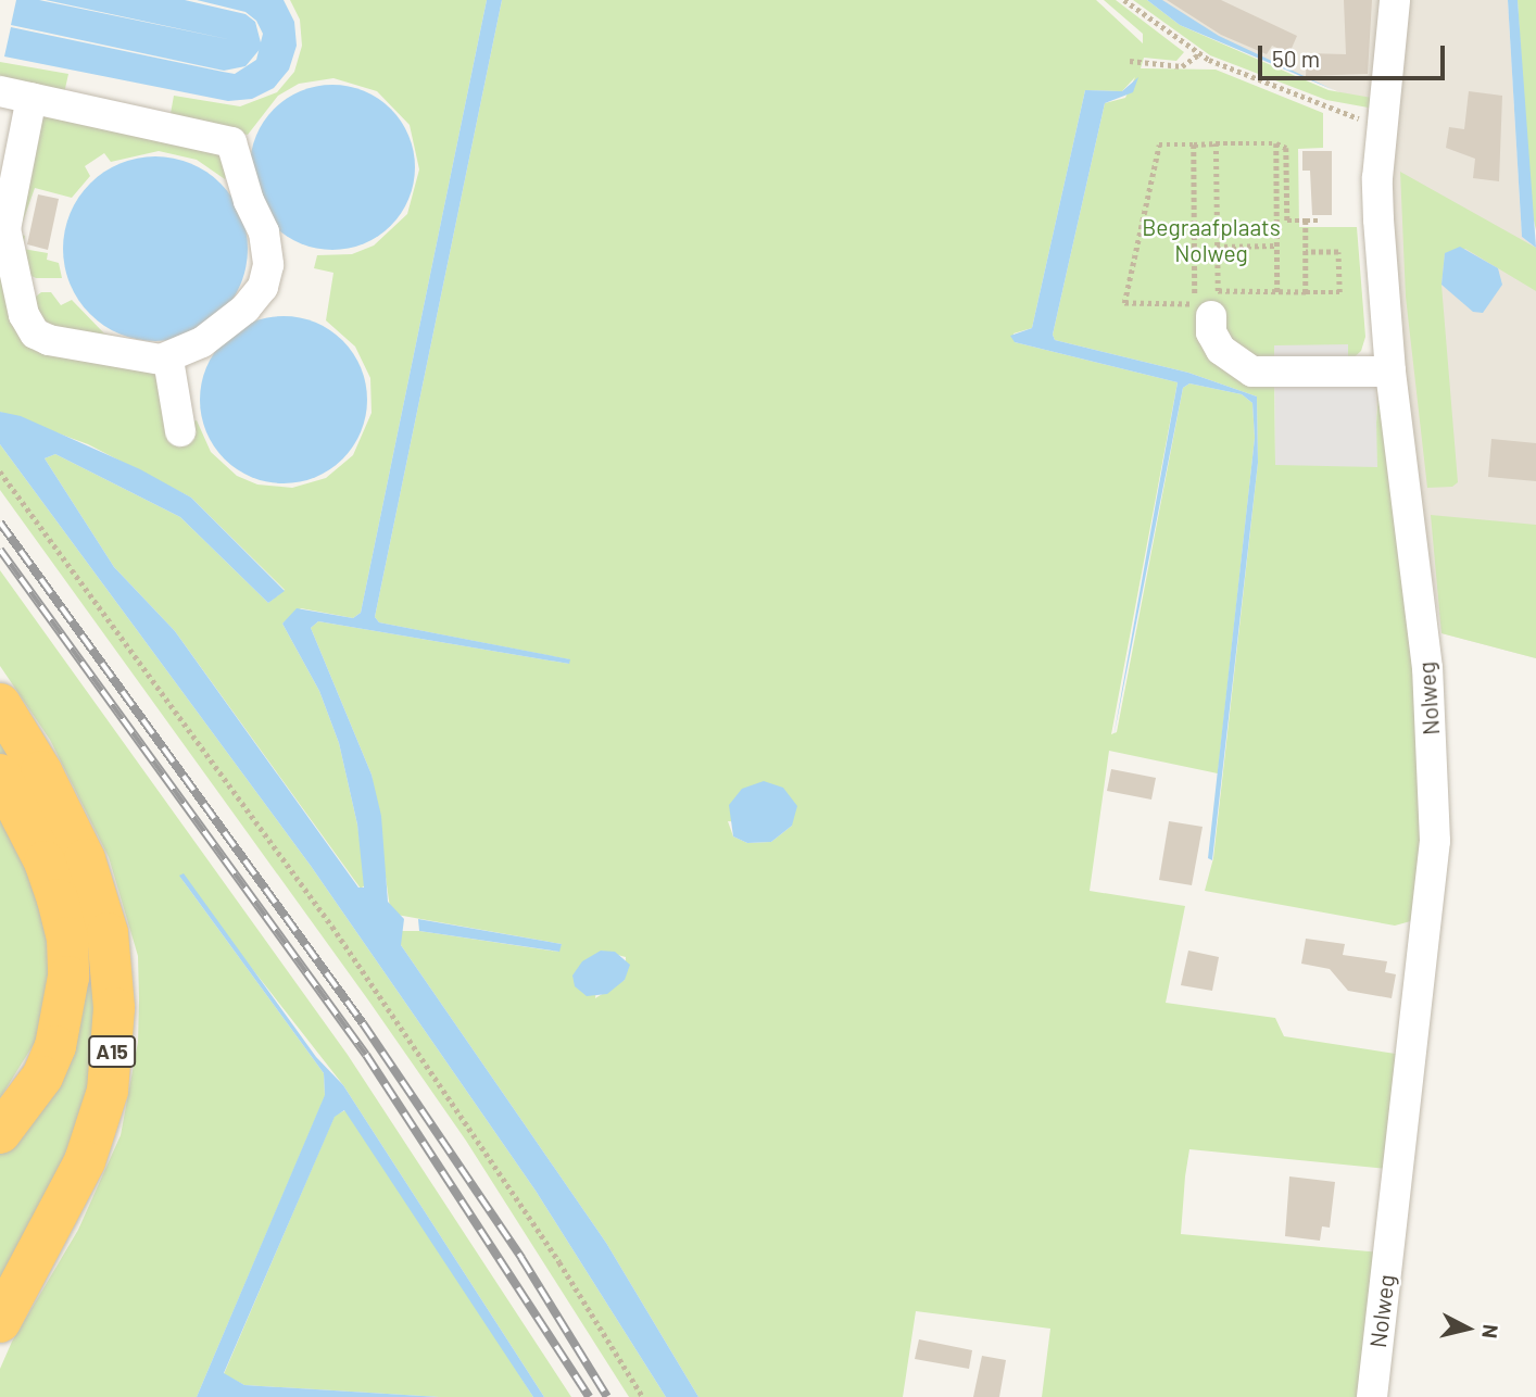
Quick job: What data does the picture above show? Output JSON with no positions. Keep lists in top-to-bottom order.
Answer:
{
  "streets": {
    "highway": ["A15"],
    "street": ["Nolweg"]
  },
  "parks": ["Begraafplaats Nolweg"],
  "scale_bar": "50 m",
  "north": "right"
}
